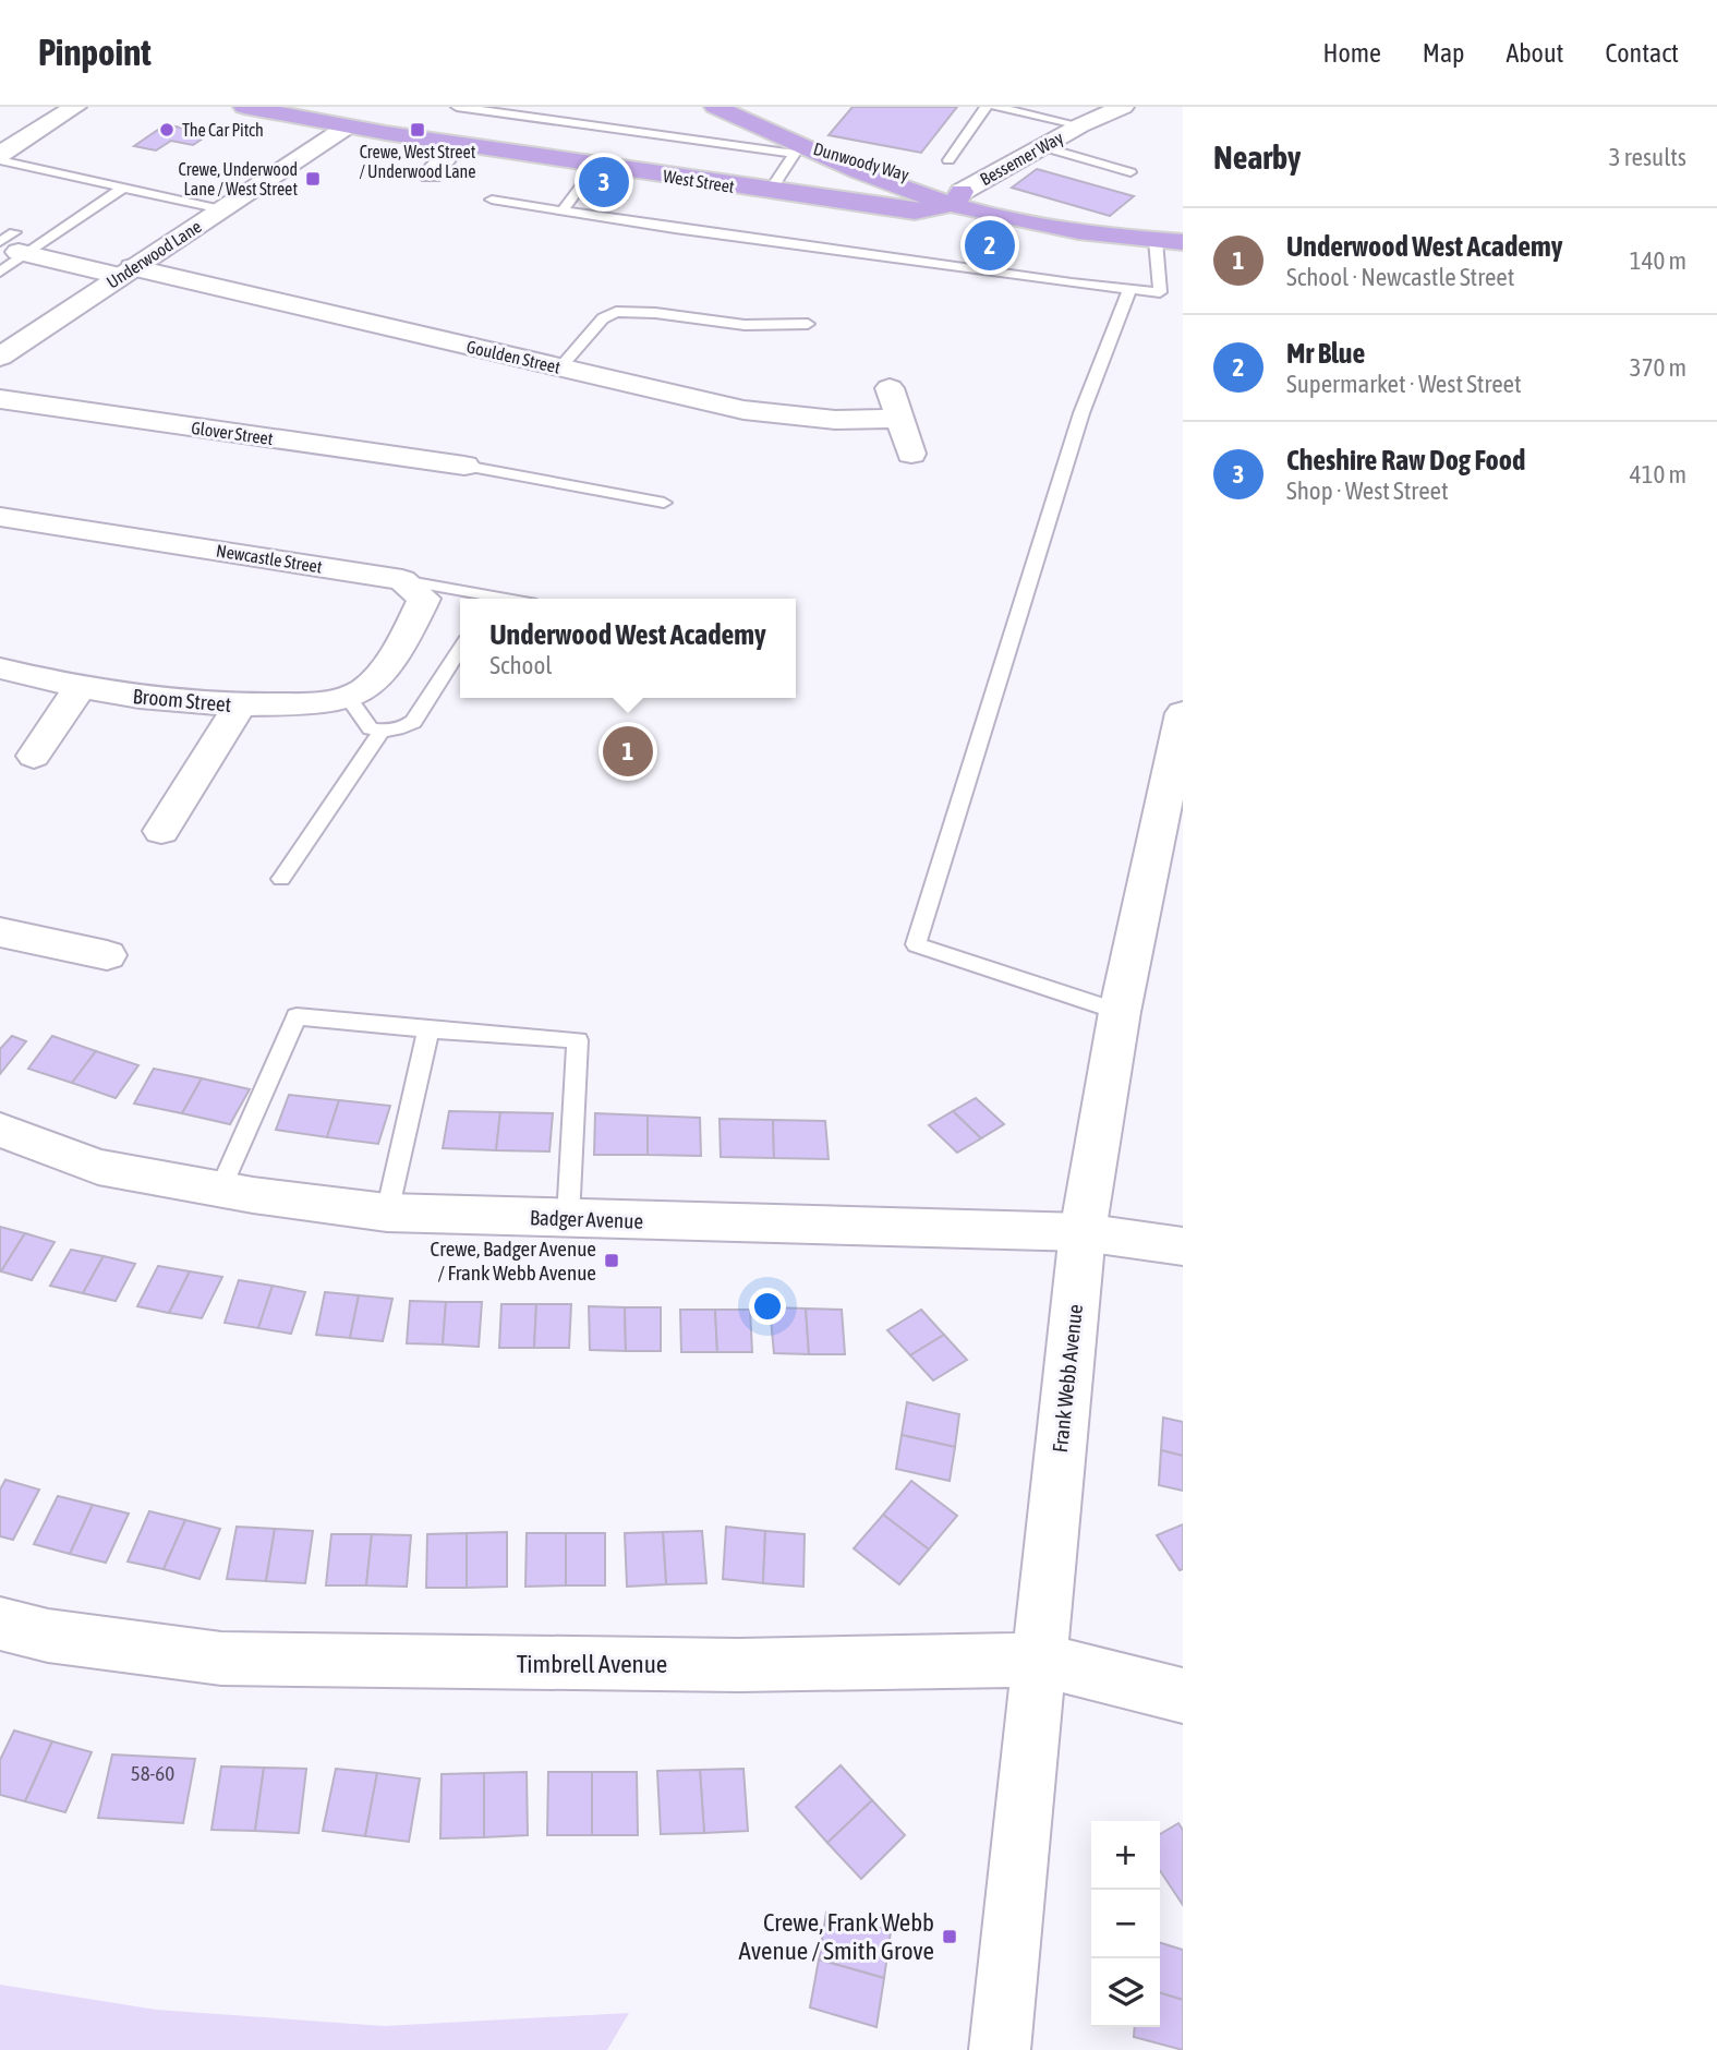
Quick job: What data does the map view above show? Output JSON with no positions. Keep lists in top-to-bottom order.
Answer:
{
  "streets": {
    "main road": ["Dunwoody Way", "West Street"],
    "street": [
      "Bessemer Way",
      "Underwood Lane",
      "Goulden Street",
      "Glover Street",
      "Newcastle Street",
      "Broom Street",
      "Badger Avenue",
      "Frank Webb Avenue",
      "Timbrell Avenue"
    ]
  },
  "crossings": [
    ["Bessemer Way", "West Street"],
    ["Dunwoody Way", "West Street"],
    ["West Street", "Underwood Lane"],
    ["Underwood Lane", "Goulden Street"],
    ["Badger Avenue", "Frank Webb Avenue"],
    ["Frank Webb Avenue", "Timbrell Avenue"]
  ],
  "places": {
    "other": ["The Car Pitch"],
    "transit": [
      "Crewe, West Street / Underwood Lane",
      "Crewe, Underwood Lane / West Street",
      "Crewe, Badger Avenue / Frank Webb Avenue",
      "Crewe, Frank Webb Avenue / Smith Grove"
    ]
  },
  "house_numbers": ["58-60"],
  "page": {
    "header": "Pinpoint",
    "nav": [
      "Home",
      "Map",
      "About",
      "Contact"
    ],
    "heading": ["Nearby", "3 results"],
    "pins": ["3", "2", "1"],
    "list": [
      {
        "mark": "1",
        "name": "Underwood West Academy",
        "note": "School · Newcastle Street",
        "value": "140 m"
      },
      {
        "mark": "2",
        "name": "Mr Blue",
        "note": "Supermarket · West Street",
        "value": "370 m"
      },
      {
        "mark": "3",
        "name": "Cheshire Raw Dog Food",
        "note": "Shop · West Street",
        "value": "410 m"
      }
    ],
    "popup": ["Underwood West Academy", "School"],
    "map_buttons": ["+", "−"]
  }
}
